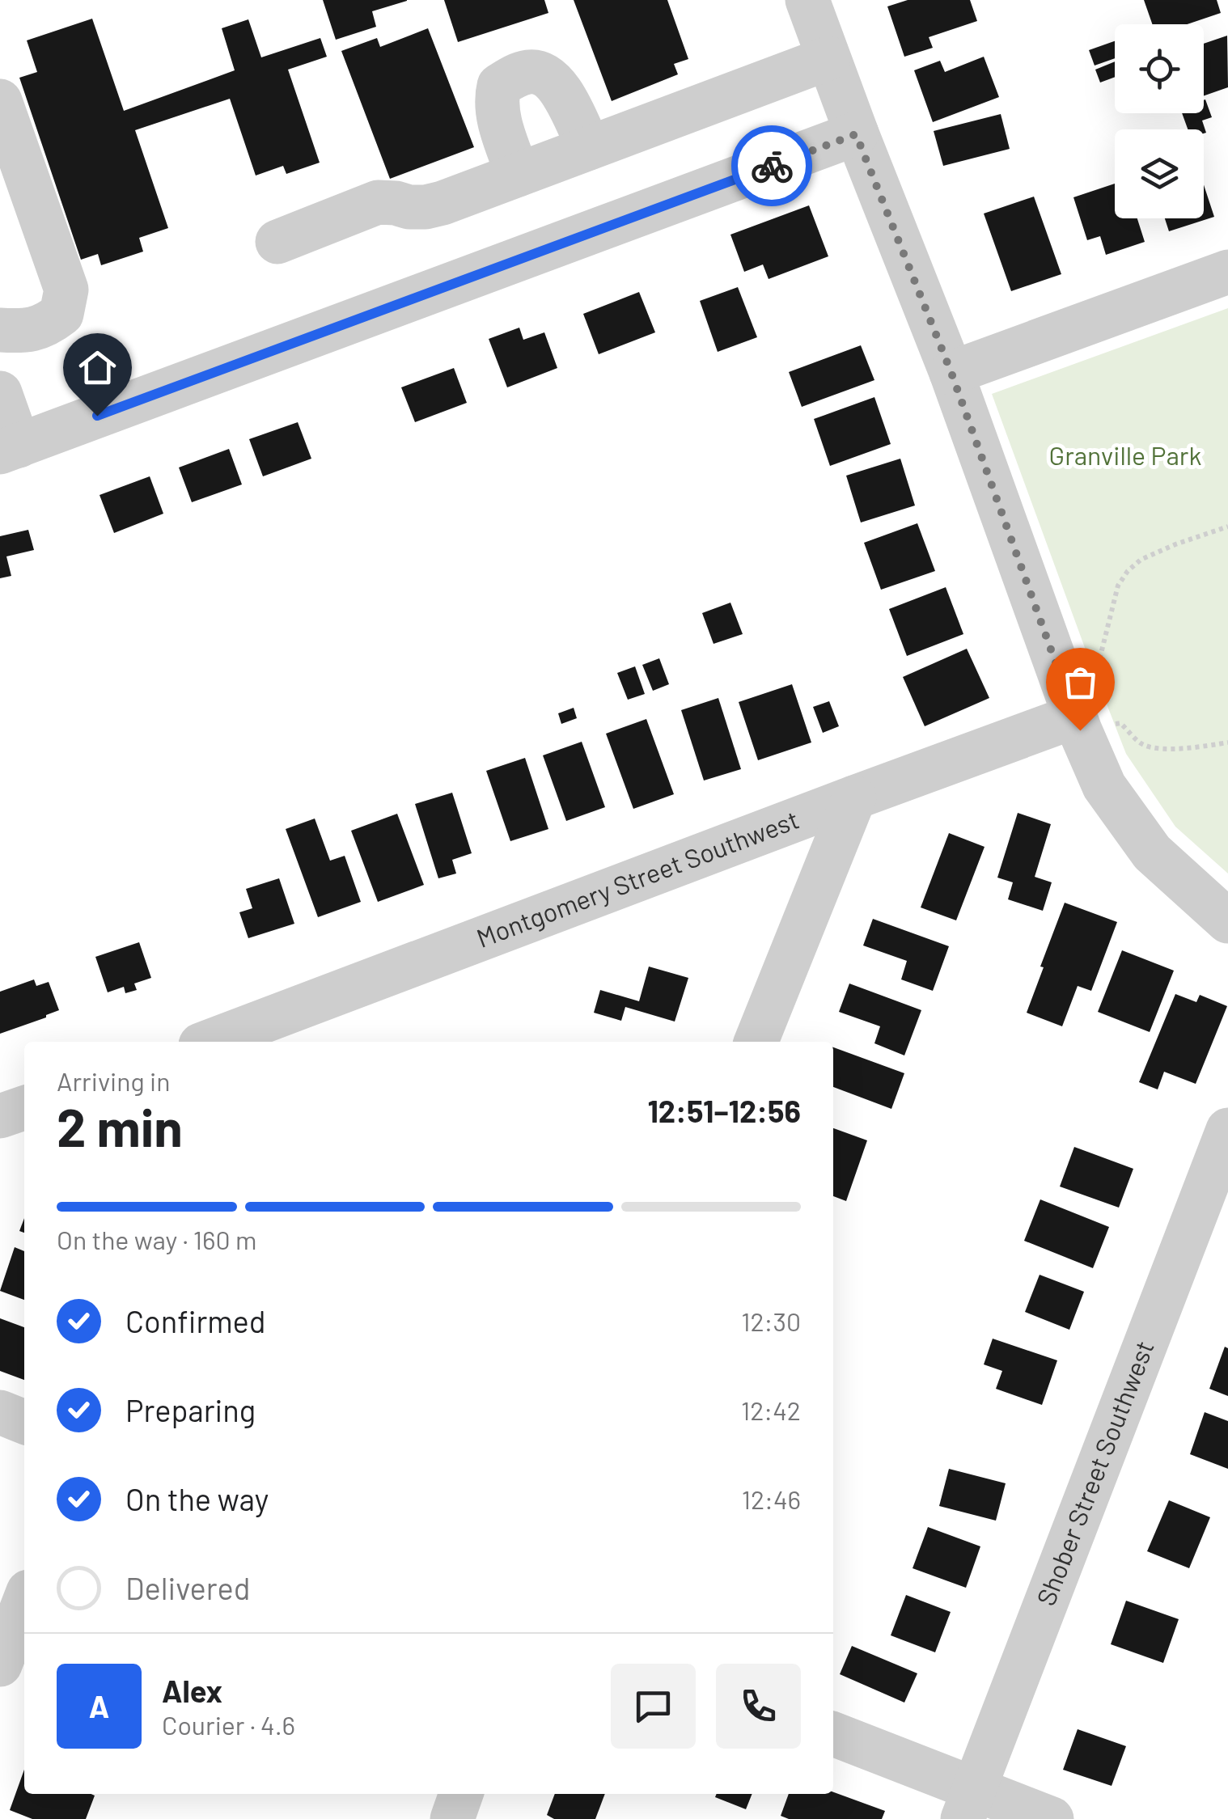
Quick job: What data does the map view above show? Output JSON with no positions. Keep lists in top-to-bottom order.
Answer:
{
  "streets": {
    "street": ["Montgomery Street Southwest", "Shober Street Southwest"]
  },
  "parks": ["Granville Park"],
  "page": {
    "heading": ["2 min", "Arriving in", "12:51–12:56"],
    "panel": ["Alex", "Courier · 4.6"],
    "bar": "On the way · 160 m",
    "list": [
      ["Confirmed", "12:30"],
      ["Preparing", "12:42"],
      ["On the way", "12:46"],
      "Delivered"
    ],
    "round": "A"
  }
}
